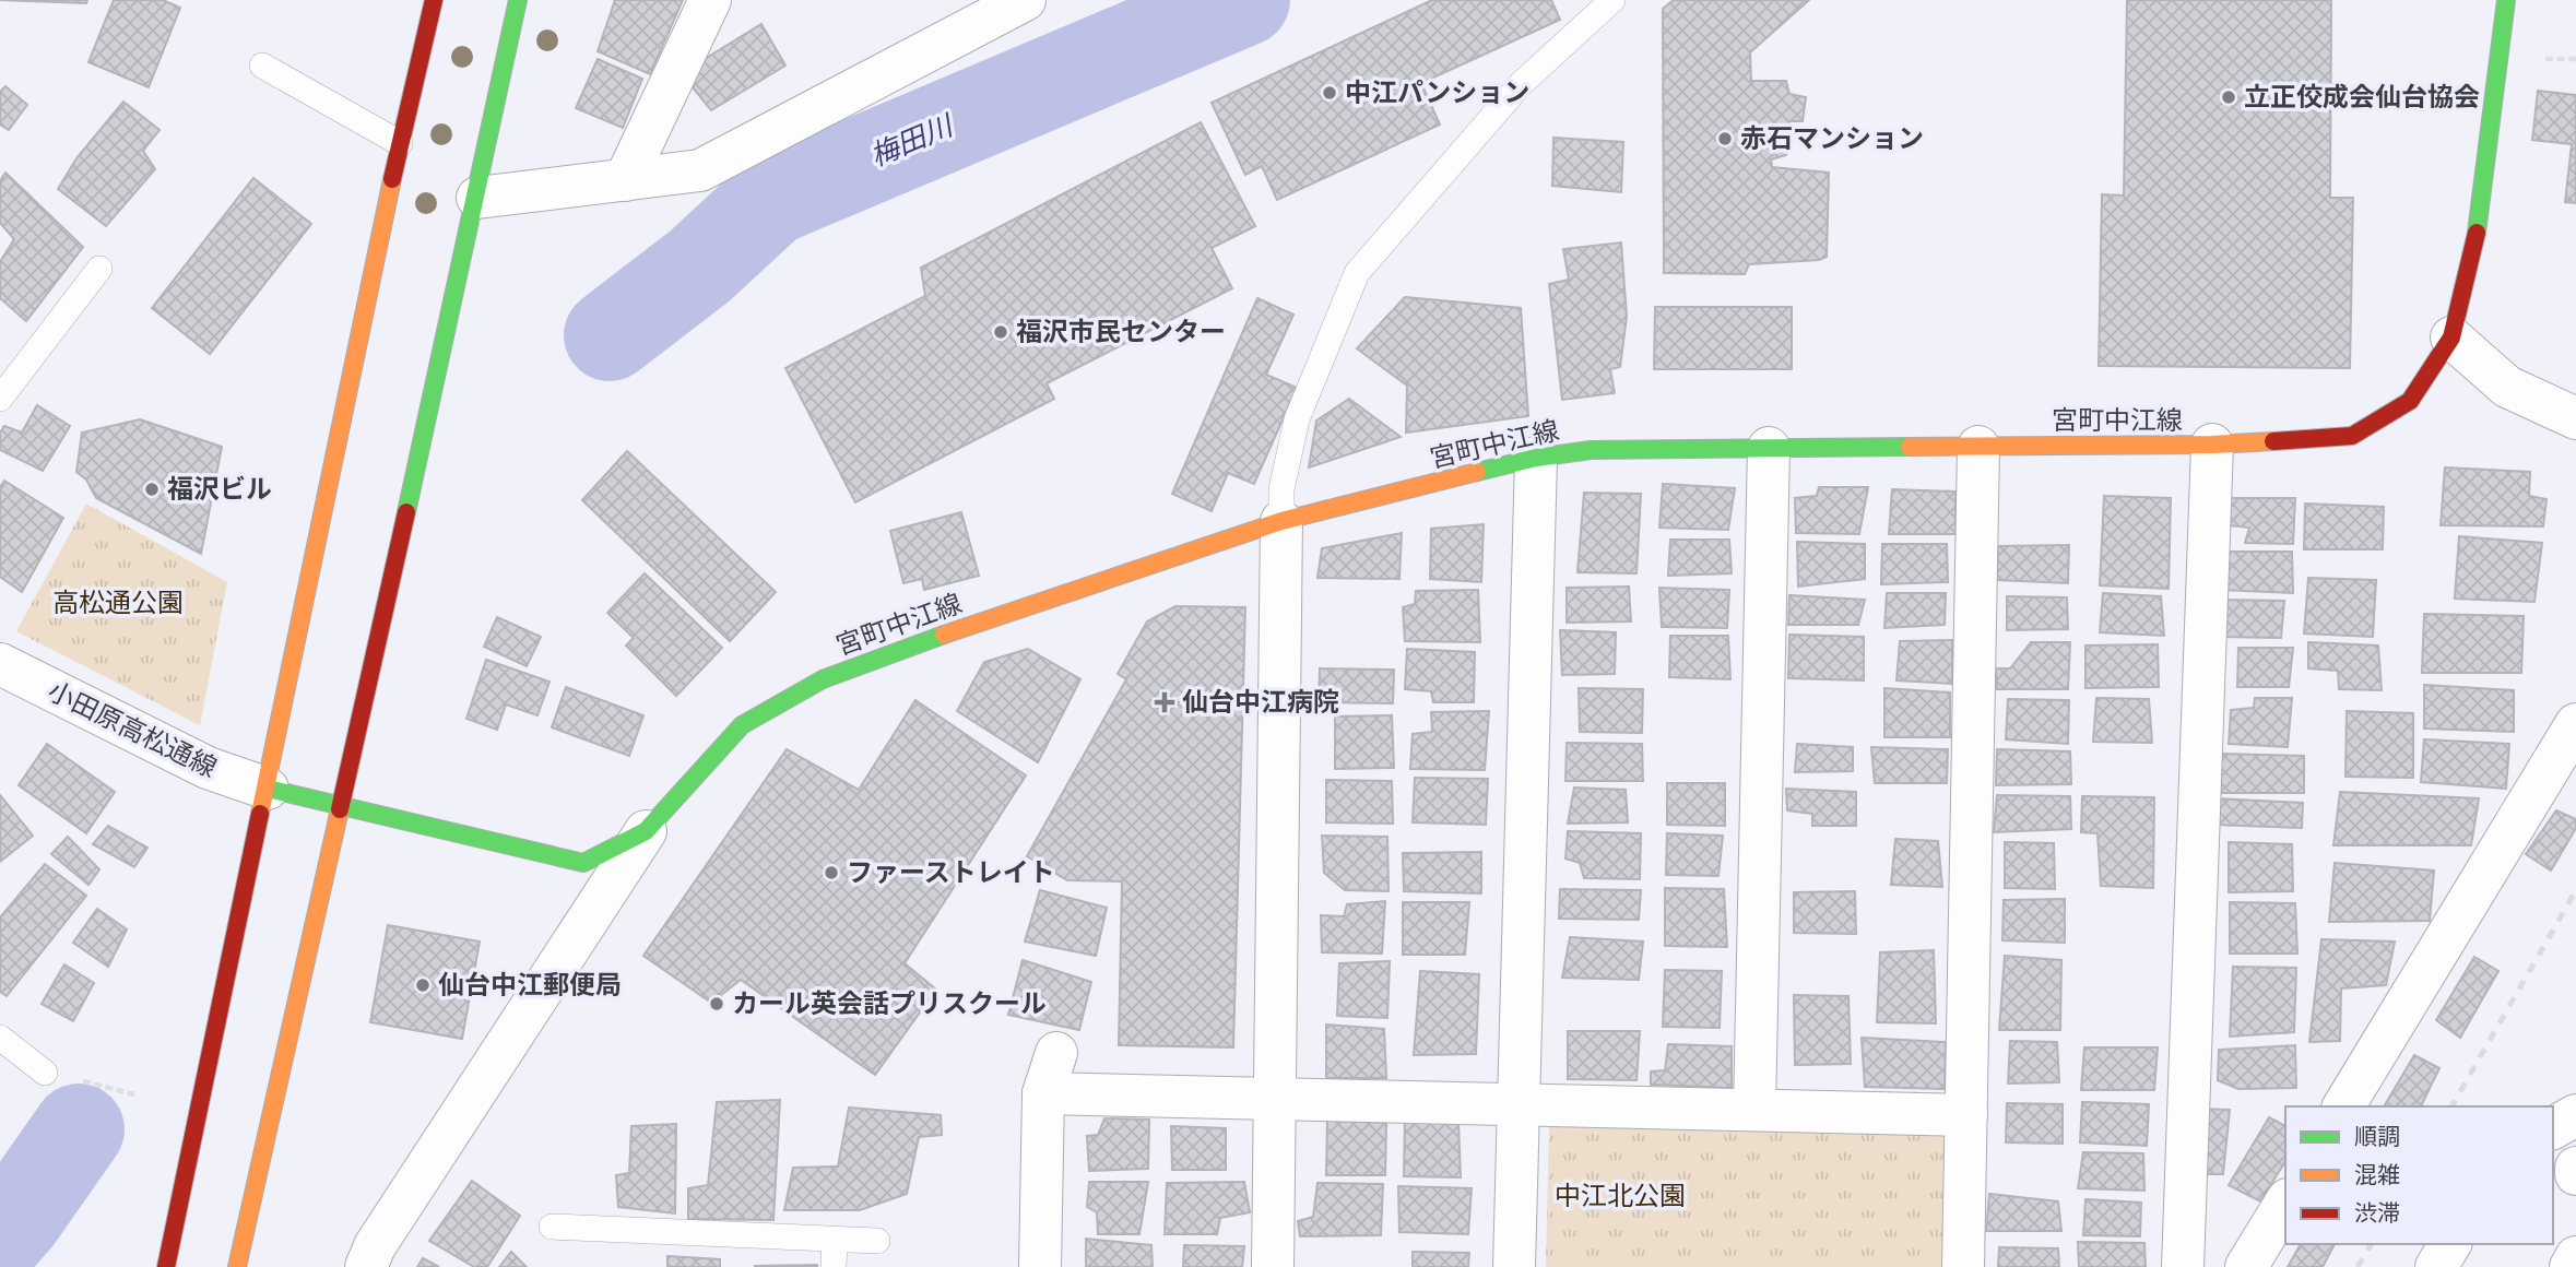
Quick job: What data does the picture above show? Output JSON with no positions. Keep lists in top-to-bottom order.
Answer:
{
  "streets": {
    "street": ["宮町中江線", "小田原高松通線"]
  },
  "crossings": [
    ["宮町中江線", "小田原高松通線"]
  ],
  "water": ["梅田川"],
  "parks": ["高松通公園", "中江北公園"],
  "places": {
    "other": [
      "中江パンション",
      "立正佼成会仙台協会",
      "赤石マンション",
      "福沢市民センター",
      "福沢ビル",
      "ファーストレイト",
      "仙台中江郵便局",
      "カール英会話プリスクール"
    ],
    "health": ["仙台中江病院"]
  },
  "legend": ["順調", "混雑", "渋滞"]
}
